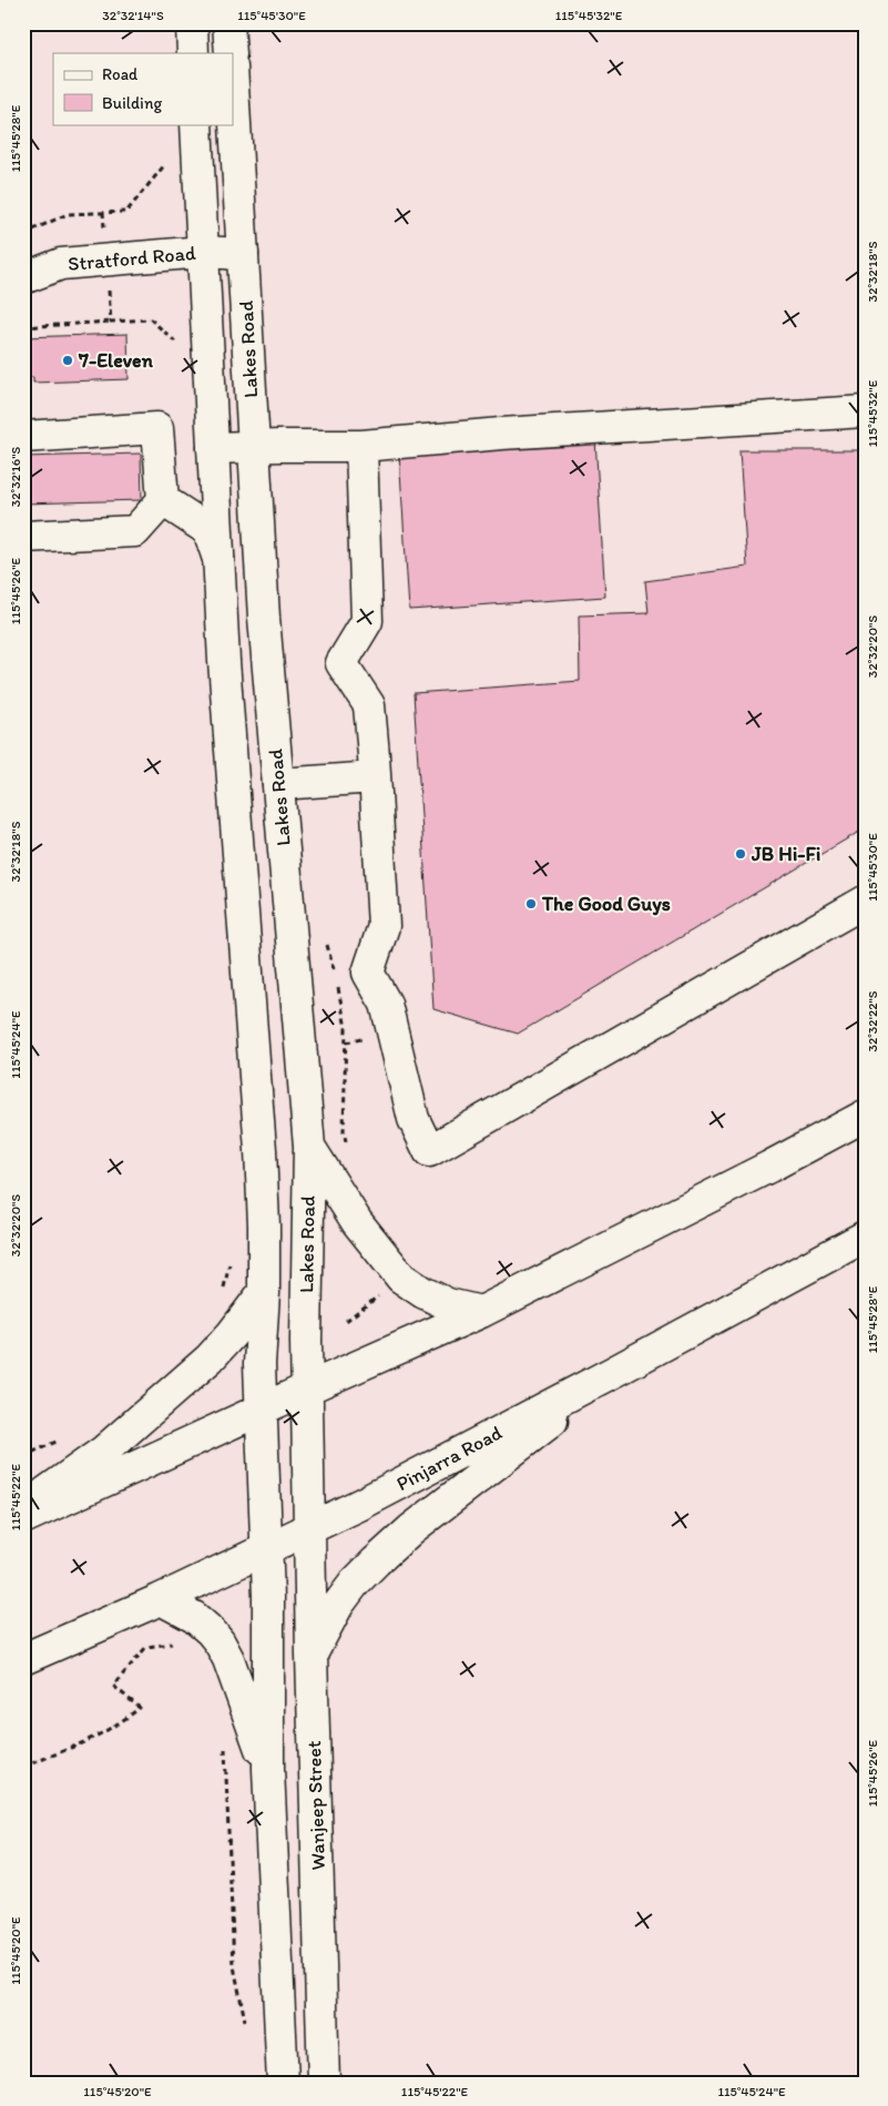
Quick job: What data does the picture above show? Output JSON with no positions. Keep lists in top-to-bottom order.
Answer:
{
  "streets": {
    "main road": [
      "Stratford Road",
      "Lakes Road",
      "Pinjarra Road",
      "Wanjeep Street"
    ]
  },
  "crossings": [
    ["Stratford Road", "Lakes Road"],
    ["Lakes Road", "Pinjarra Road"],
    ["Lakes Road", "Wanjeep Street"],
    ["Pinjarra Road", "Wanjeep Street"]
  ],
  "places": ["7-Eleven", "JB Hi-Fi", "The Good Guys"],
  "legend": ["Road", "Building"],
  "coordinates": [
    "32°32'14\"S",
    "115°45'30\"E",
    "115°45'32\"E",
    "115°45'28\"E",
    "32°32'18\"S",
    "32°32'16\"S",
    "115°45'26\"E",
    "32°32'20\"S",
    "32°32'22\"S",
    "115°45'24\"E",
    "115°45'22\"E",
    "115°45'20\"E"
  ]
}
